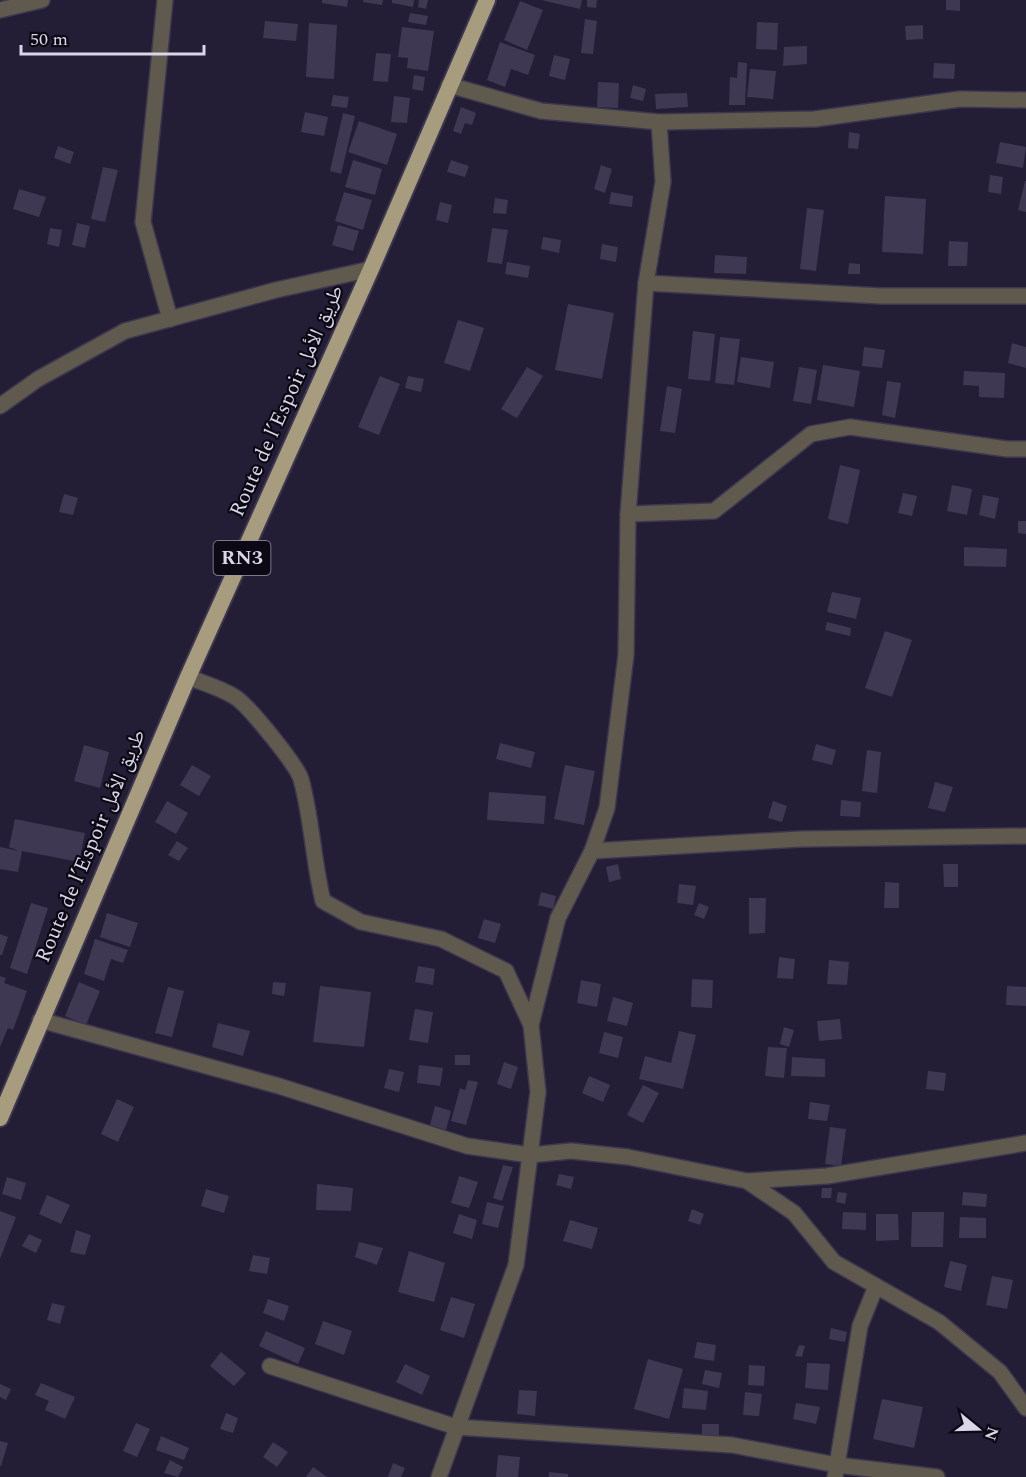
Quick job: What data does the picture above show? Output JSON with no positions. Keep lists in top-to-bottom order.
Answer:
{
  "streets": {
    "highway": ["Route de l’Espoir طريق الأمل", "RN3"]
  },
  "scale_bar": "50 m",
  "north": "right"
}
